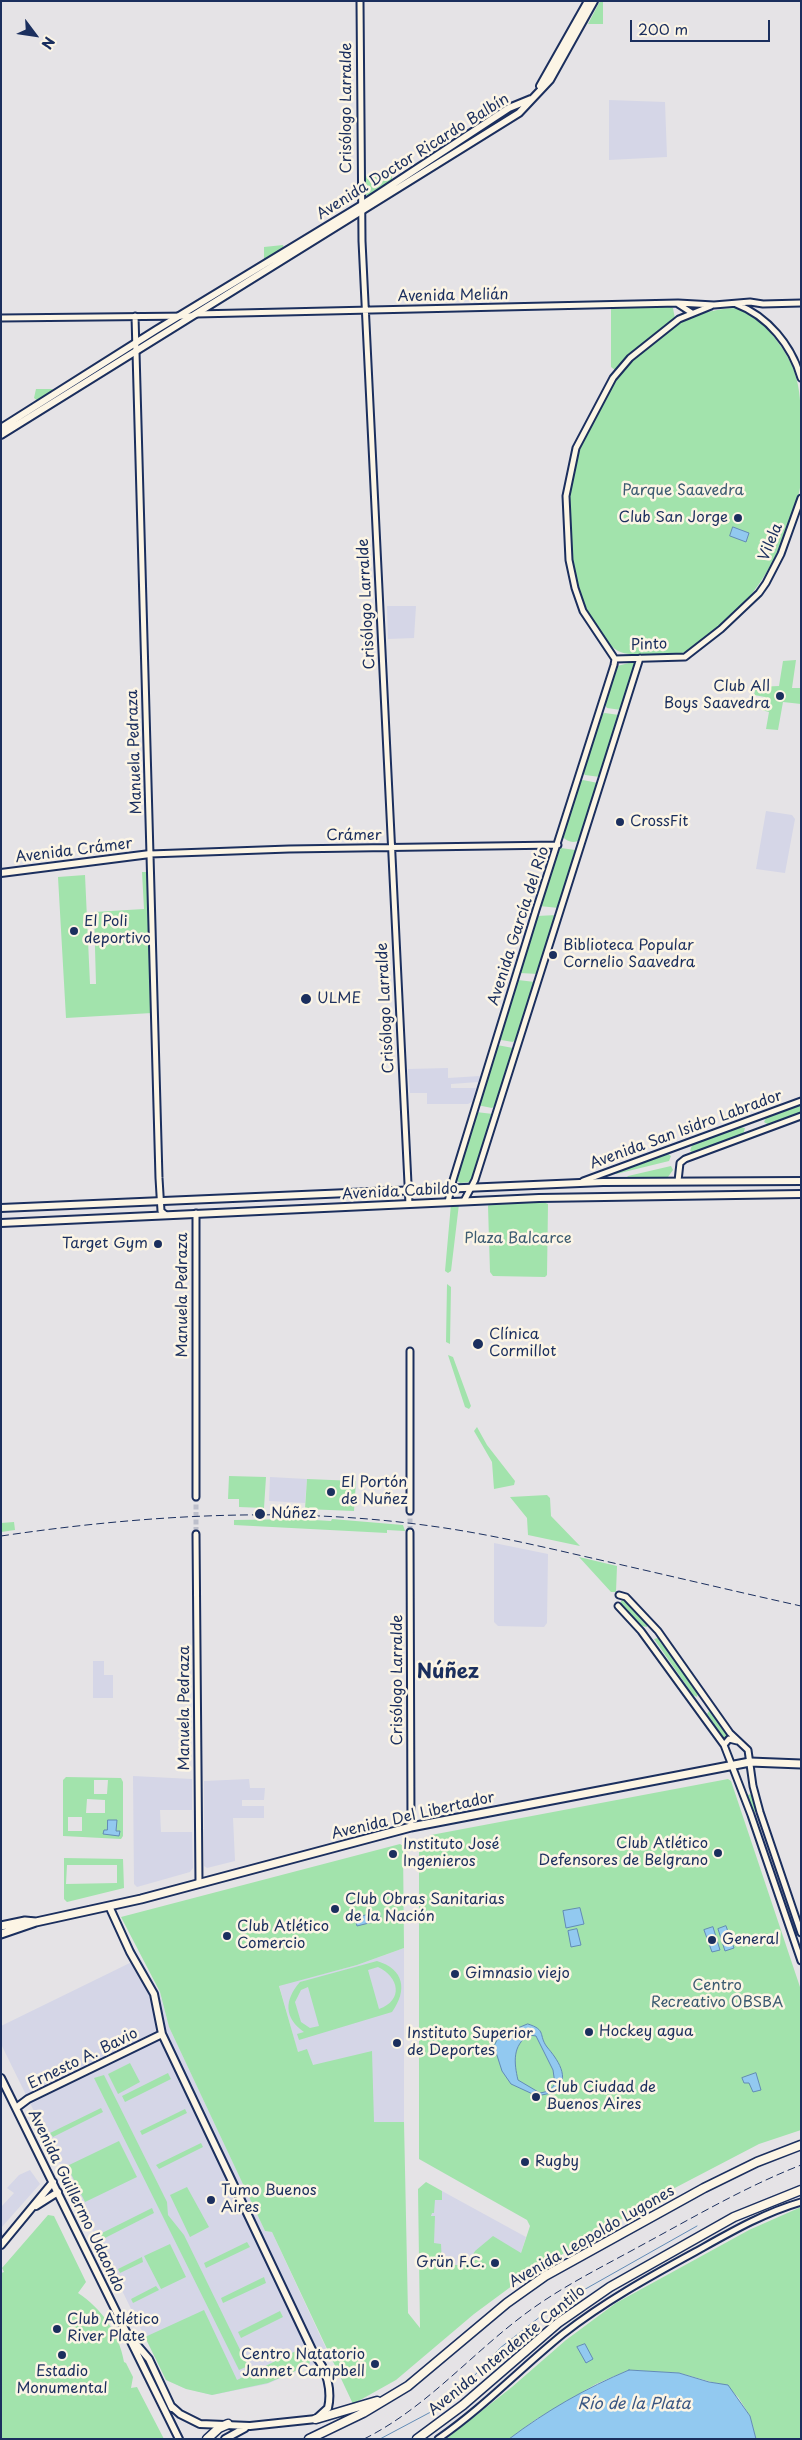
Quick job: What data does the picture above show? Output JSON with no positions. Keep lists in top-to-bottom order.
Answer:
{
  "streets": {
    "highway": ["Avenida Leopoldo Lugones", "Avenida Intendente Cantilo"],
    "main road": [
      "Avenida Doctor Ricardo Balbín",
      "Avenida Crámer",
      "Avenida Cabildo",
      "Avenida Del Libertador",
      "Ernesto A. Bavio",
      "Avenida Guillermo Udaondo"
    ],
    "street": [
      "Crisólogo Larralde",
      "Avenida Melián",
      "Vilela",
      "Pinto",
      "Manuela Pedraza",
      "Crámer",
      "Avenida García del Río",
      "Avenida San Isidro Labrador"
    ]
  },
  "crossings": [
    ["Crisólogo Larralde", "Avenida Doctor Ricardo Balbín"],
    ["Crisólogo Larralde", "Avenida Melián"],
    ["Crisólogo Larralde", "Crámer"],
    ["Crisólogo Larralde", "Avenida Cabildo"],
    ["Crisólogo Larralde", "Avenida Del Libertador"],
    ["Avenida Doctor Ricardo Balbín", "Avenida Melián"],
    ["Avenida Doctor Ricardo Balbín", "Manuela Pedraza"],
    ["Avenida Melián", "Pinto"],
    ["Avenida Melián", "Manuela Pedraza"],
    ["Avenida Melián", "Avenida García del Río"],
    ["Vilela", "Pinto"],
    ["Pinto", "Avenida García del Río"],
    ["Manuela Pedraza", "Crámer"],
    ["Manuela Pedraza", "Avenida Crámer"],
    ["Manuela Pedraza", "Avenida Cabildo"],
    ["Manuela Pedraza", "Avenida Del Libertador"],
    ["Crámer", "Avenida Crámer"],
    ["Crámer", "Avenida García del Río"],
    ["Avenida García del Río", "Avenida Cabildo"],
    ["Avenida San Isidro Labrador", "Avenida Cabildo"],
    ["Ernesto A. Bavio", "Avenida Guillermo Udaondo"]
  ],
  "districts": ["Núñez"],
  "water": ["Río de la Plata"],
  "parks": ["Parque Saavedra", "Plaza Balcarce", "Centro Recreativo OBSBA"],
  "places": [
    "Club San Jorge",
    "Club All Boys Saavedra",
    "CrossFit",
    "El Poli deportivo",
    "Biblioteca Popular Cornelio Saavedra",
    "ULME",
    "Target Gym",
    "Clínica Cormillot",
    "El Portón de Nuñez",
    "Núñez",
    "Club Atlético Defensores de Belgrano",
    "Instituto José Ingenieros",
    "Club Obras Sanitarias de la Nación",
    "Club Atlético Comercio",
    "General",
    "Gimnasio viejo",
    "Hockey agua",
    "Instituto Superior de Deportes",
    "Club Ciudad de Buenos Aires",
    "Rugby",
    "Tumo Buenos Aires",
    "Grün F.C.",
    "Club Atlético River Plate",
    "Estadio Monumental",
    "Centro Natatorio Jannet Campbell"
  ],
  "scale_bar": "200 m",
  "north": "bottom right"
}
